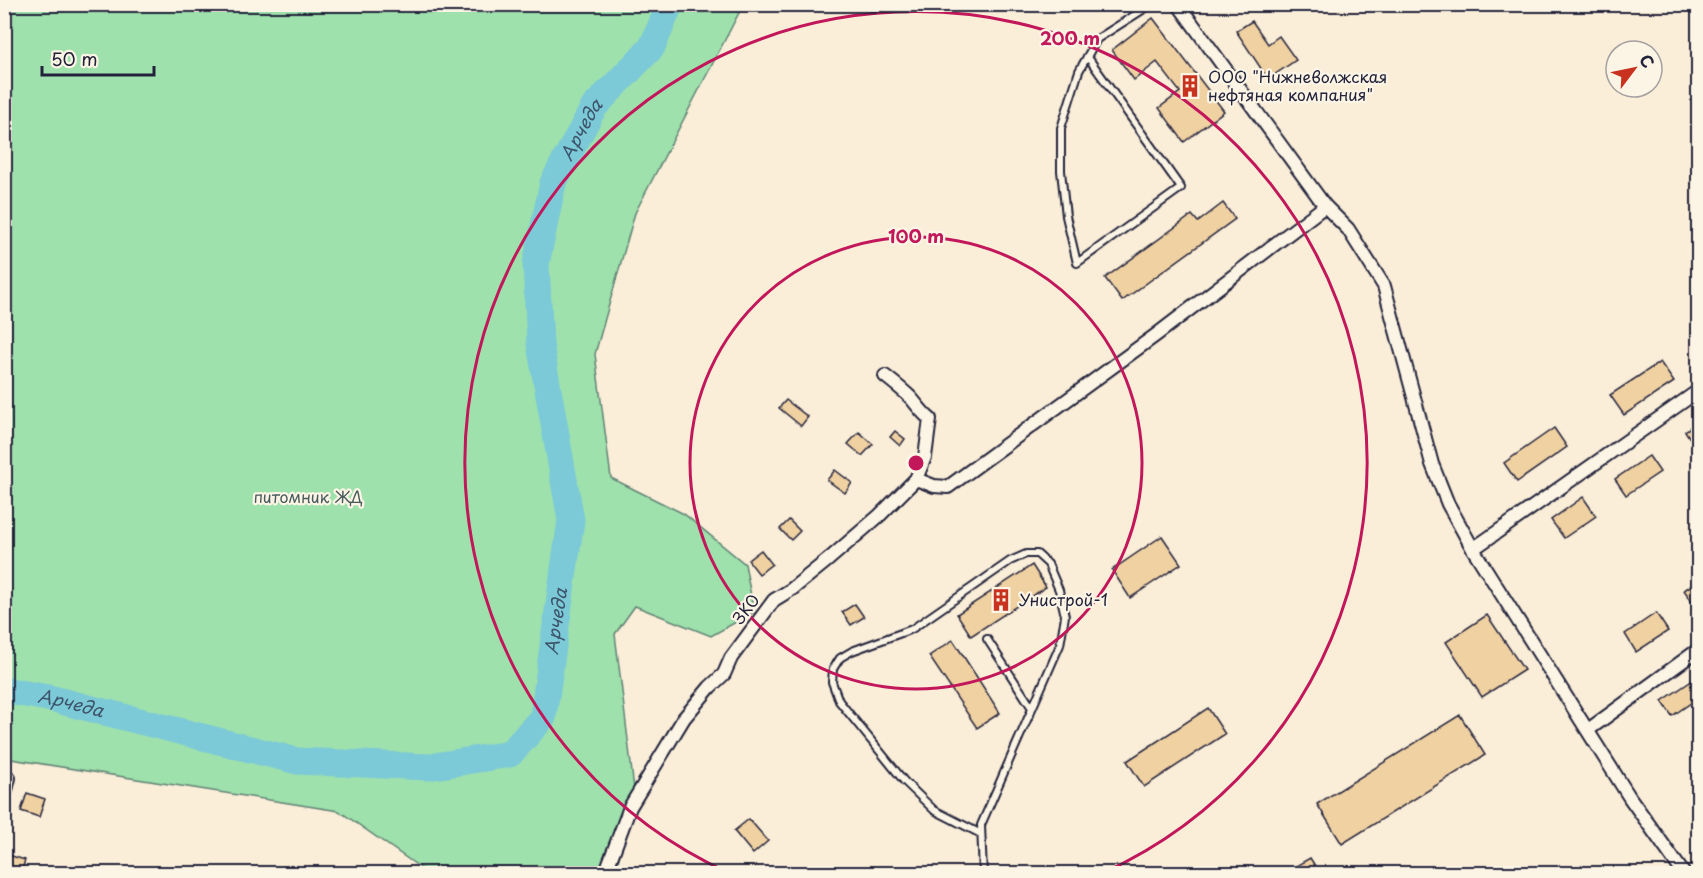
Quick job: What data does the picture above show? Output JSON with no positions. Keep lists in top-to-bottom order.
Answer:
{
  "streets": {
    "street": ["ЗКО"]
  },
  "water": ["Арчеда"],
  "parks": ["питомник ЖД"],
  "places": {
    "building": ["ООО \"Нижневолжская нефтяная компания\"", "Унистрой-1"]
  },
  "scale_bar": "50 m",
  "north": "top right",
  "rings": ["200 m", "100 m"]
}
